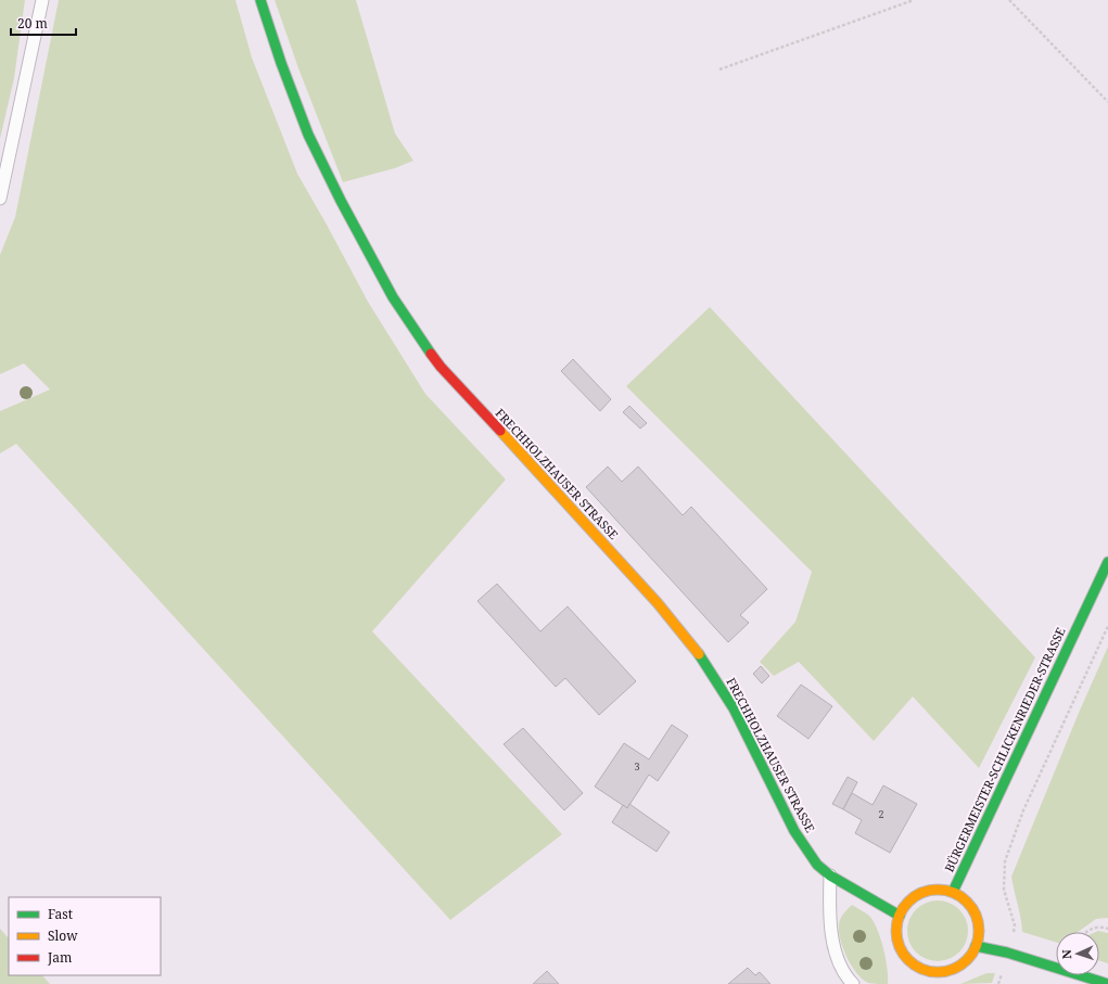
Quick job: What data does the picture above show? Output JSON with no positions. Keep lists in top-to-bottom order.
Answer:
{
  "streets": {
    "street": ["FRECHHOLZHAUSER STRASSE", "BÜRGERMEISTER-SCHLICKENRIEDER-STRASSE"]
  },
  "crossings": [
    ["FRECHHOLZHAUSER STRASSE", "BÜRGERMEISTER-SCHLICKENRIEDER-STRASSE"]
  ],
  "house_numbers": ["3", "2"],
  "legend": ["Fast", "Slow", "Jam"],
  "scale_bar": "20 m",
  "north": "left"
}
